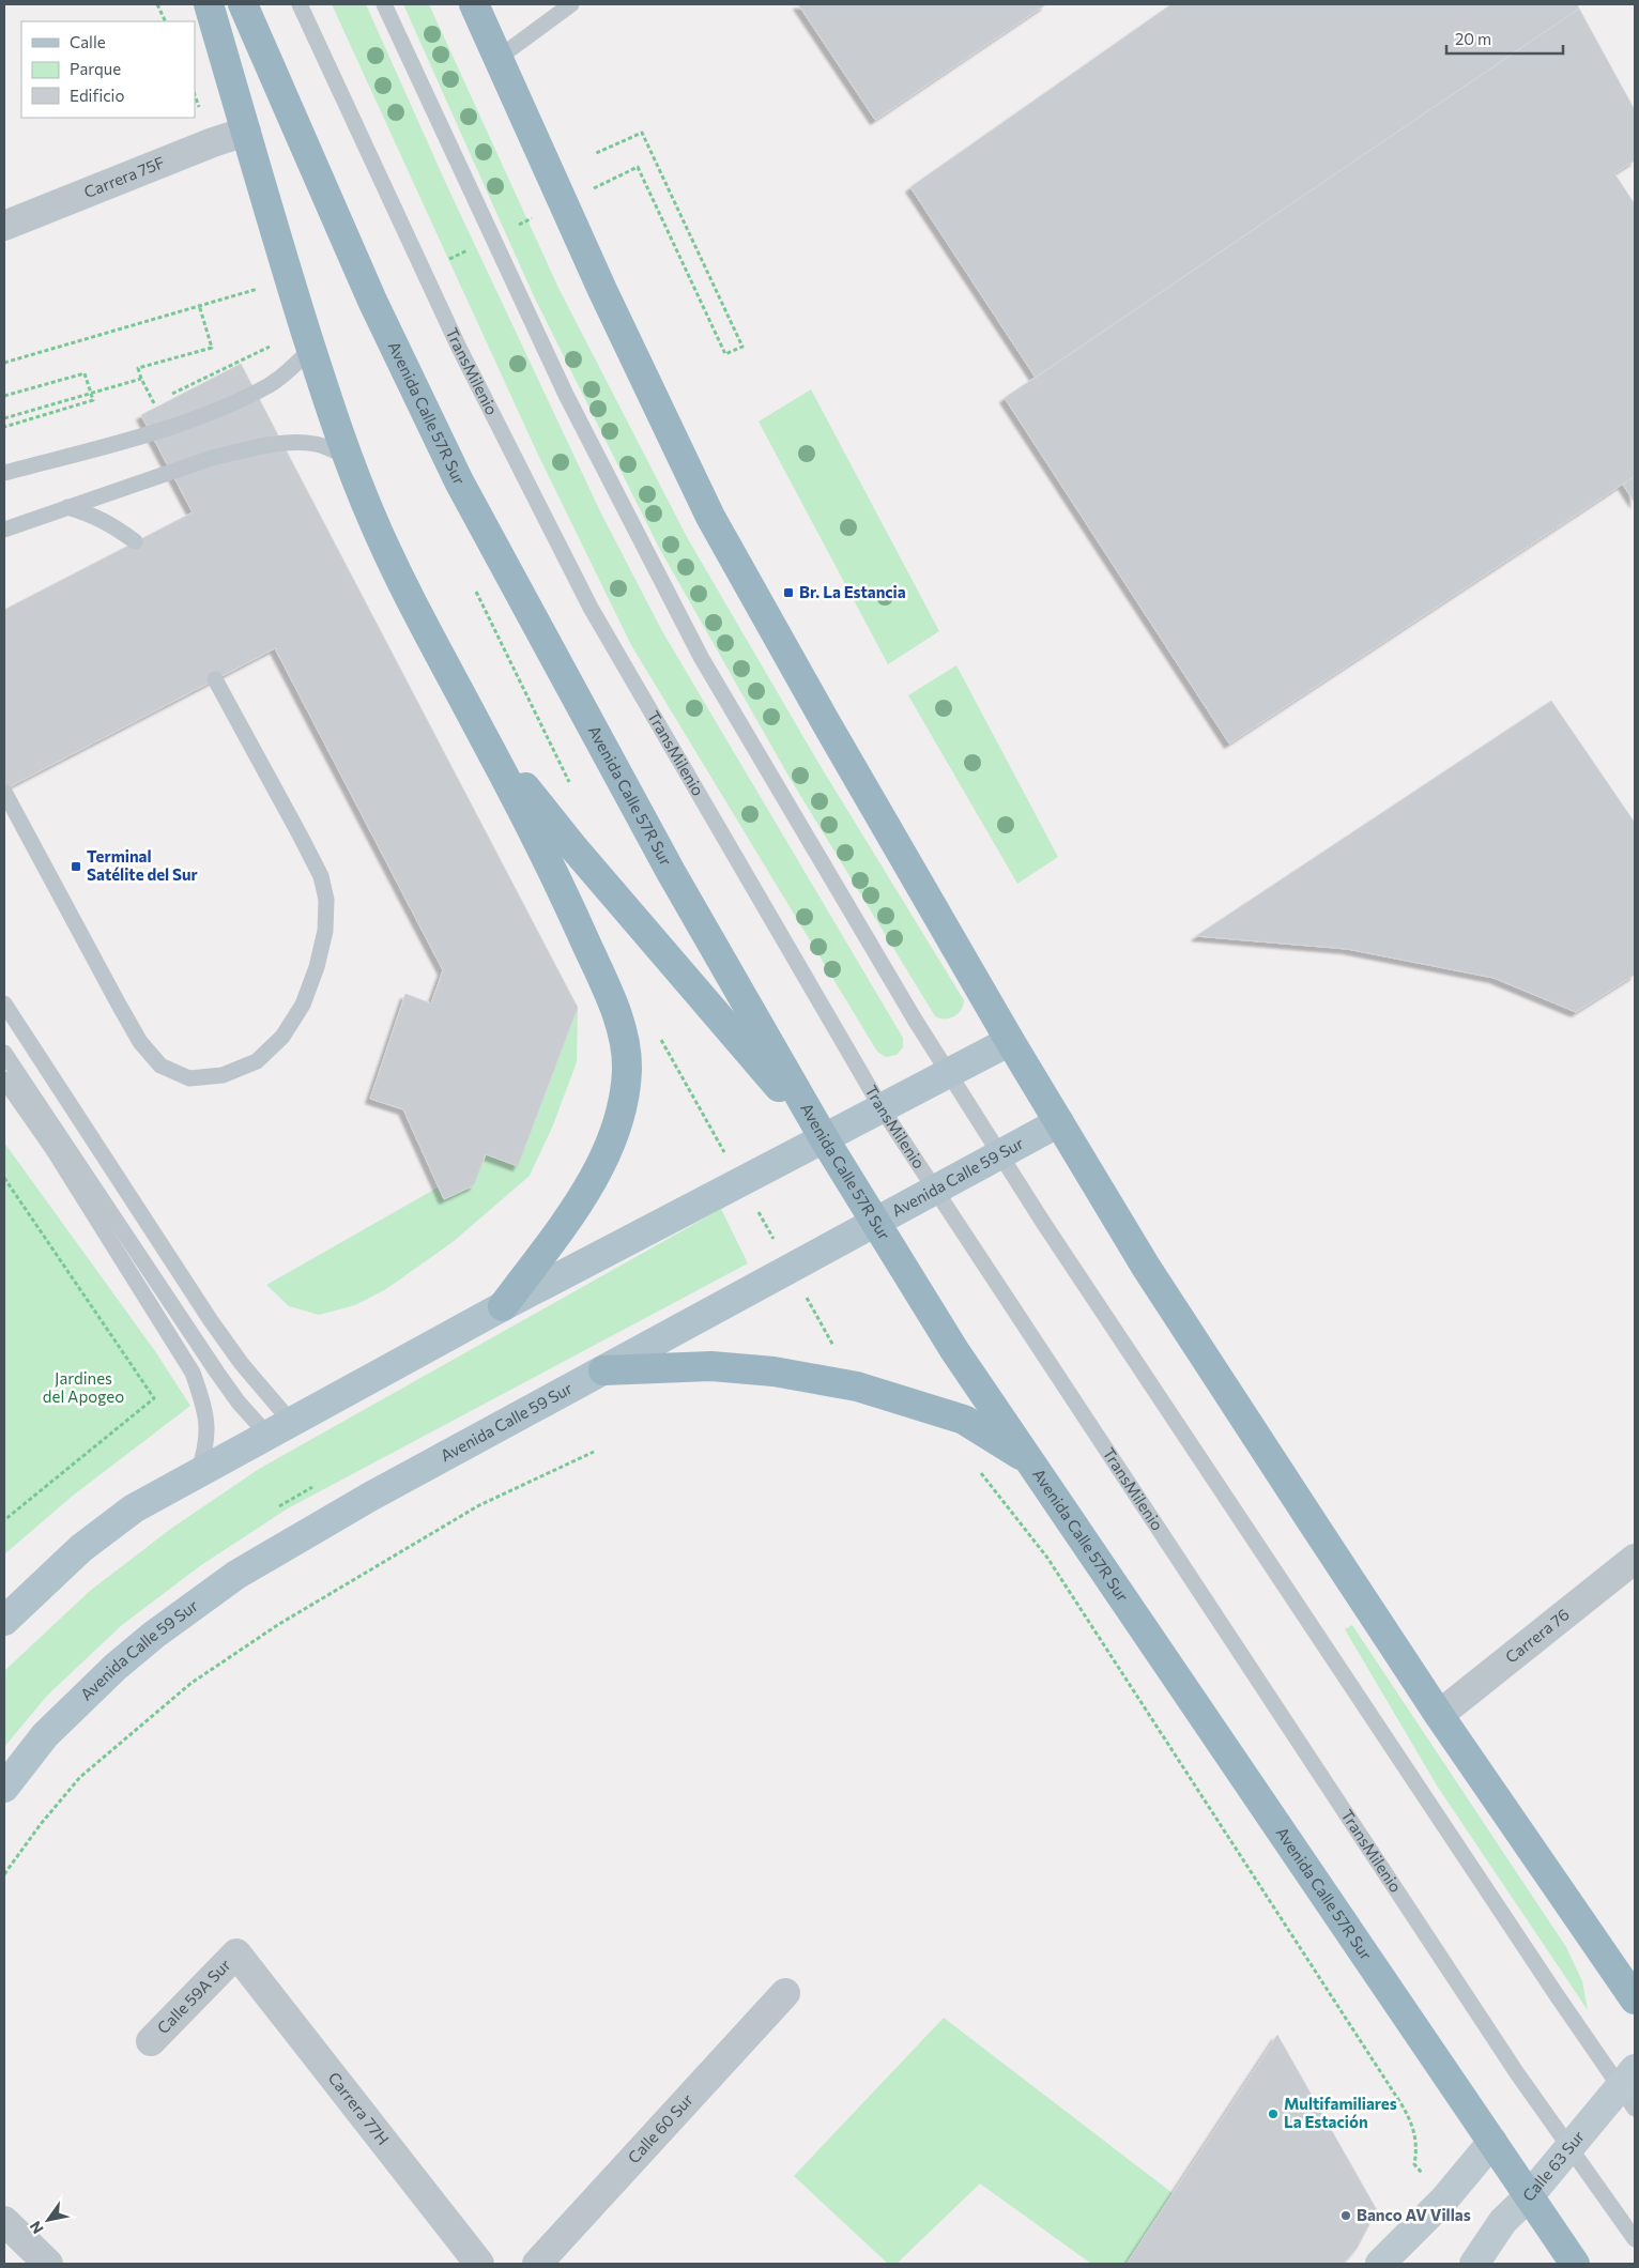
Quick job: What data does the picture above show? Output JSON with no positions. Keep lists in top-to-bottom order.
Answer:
{
  "streets": {
    "highway": ["Avenida Calle 57R Sur"],
    "main road": ["Avenida Calle 59 Sur", "Calle 63 Sur"],
    "street": [
      "Carrera 75F",
      "Carrera 76",
      "Calle 59A Sur",
      "Carrera 77H",
      "Calle 60 Sur"
    ],
    "lane": ["TransMilenio"]
  },
  "crossings": [
    ["TransMilenio", "Avenida Calle 59 Sur"],
    ["TransMilenio", "Calle 63 Sur"],
    ["Avenida Calle 57R Sur", "Avenida Calle 59 Sur"],
    ["Avenida Calle 57R Sur", "Calle 63 Sur"],
    ["Calle 59A Sur", "Carrera 77H"]
  ],
  "parks": ["Jardines del Apogeo"],
  "places": {
    "transit": ["Br. La Estancia", "Terminal Satélite del Sur"],
    "other": ["Multifamiliares La Estación", "Banco AV Villas"]
  },
  "legend": ["Calle", "Parque", "Edificio"],
  "scale_bar": "20 m",
  "north": "bottom left"
}
